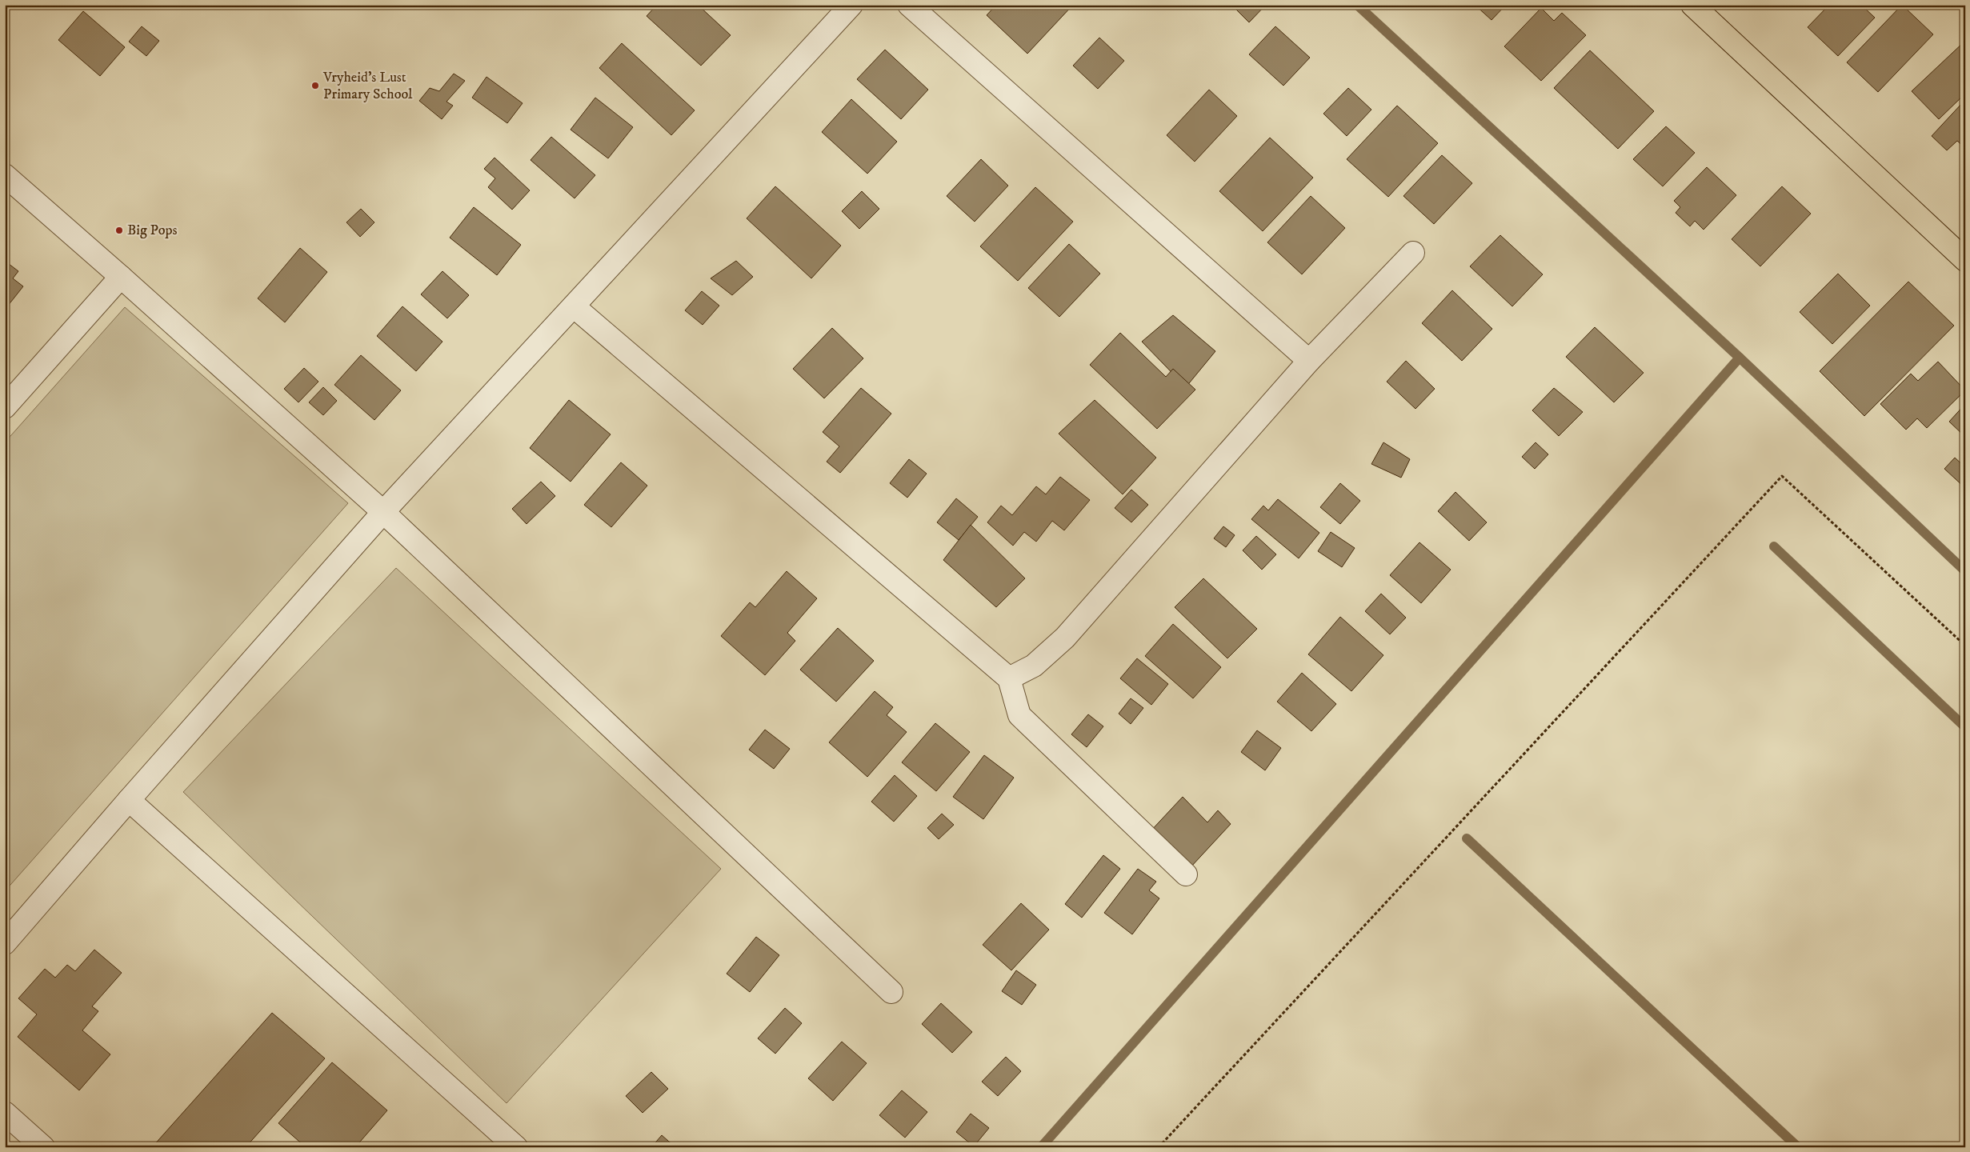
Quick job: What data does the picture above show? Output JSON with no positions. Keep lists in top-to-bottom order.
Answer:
{
  "places": ["Vryheid's Lust Primary School", "Big Pops"]
}
